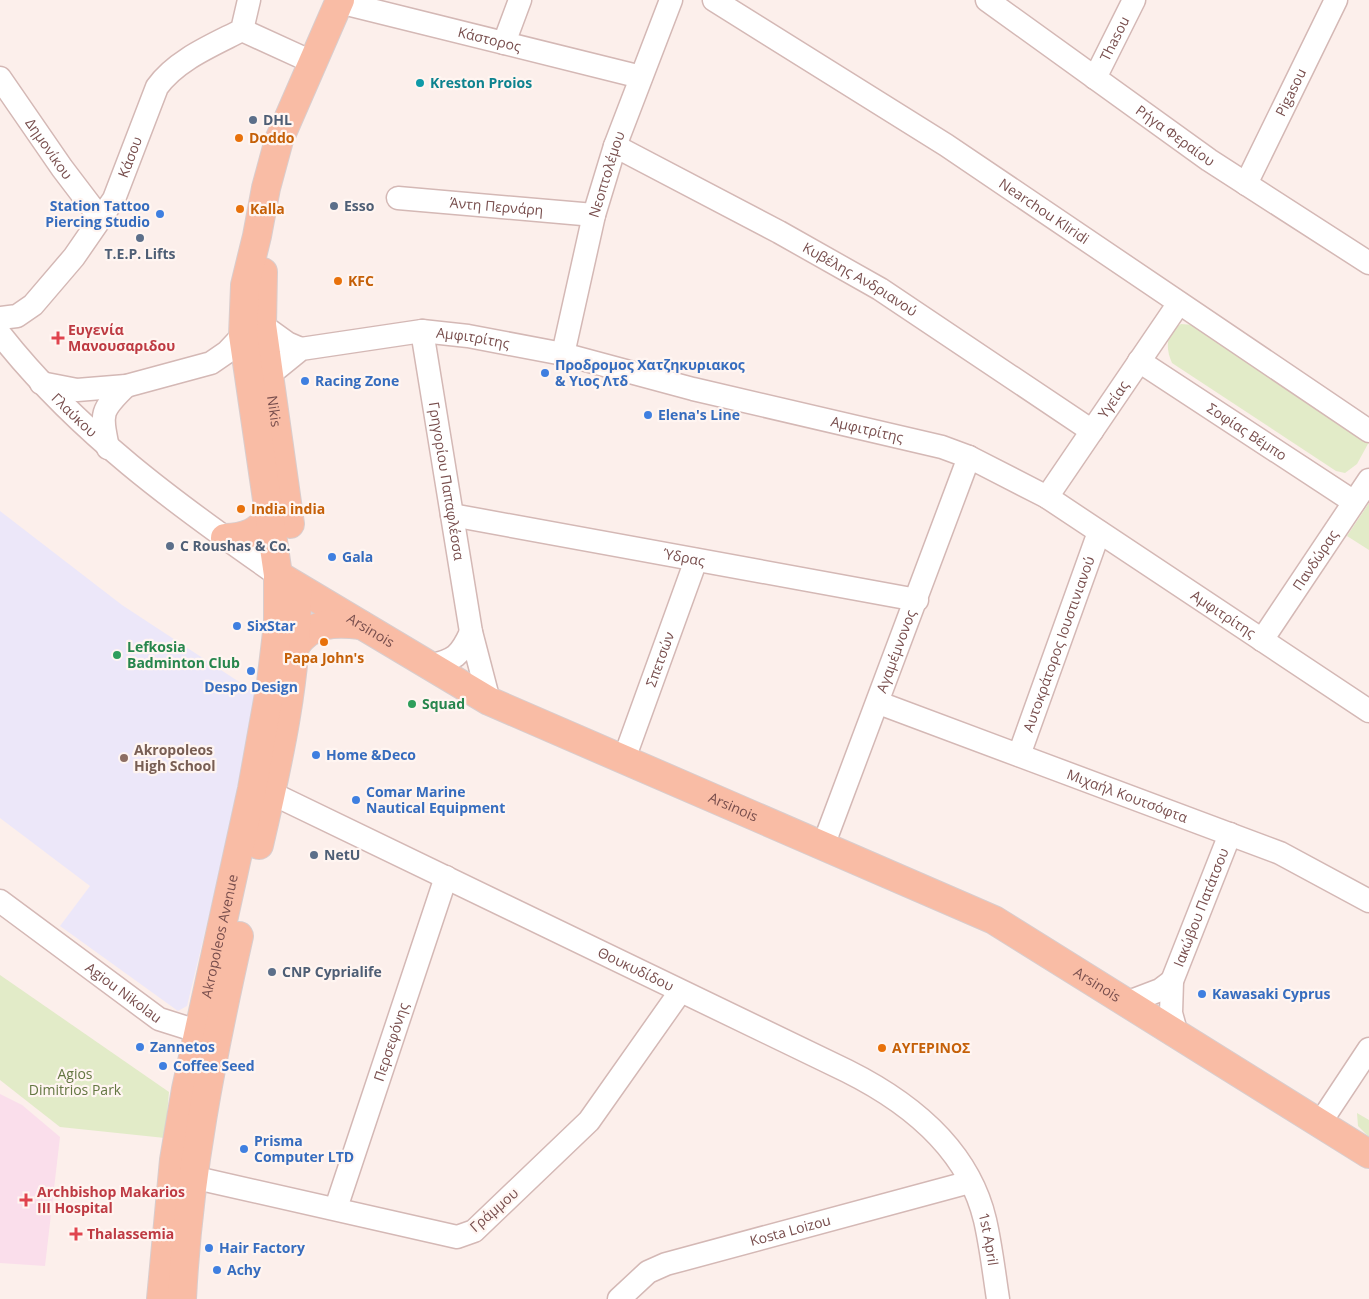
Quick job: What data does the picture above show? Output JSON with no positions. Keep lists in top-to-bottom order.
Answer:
{
  "streets": {
    "main road": ["Nikis", "Arsinois", "Akropoleos Avenue"],
    "street": [
      "Κάστορος",
      "Thasou",
      "Pigasou",
      "Ρήγα Φεραίου",
      "Δημονίκου",
      "Κάσου",
      "Νεοπτολέμου",
      "Άντη Περνάρη",
      "Nearchou Kliridi",
      "Κυβέλης Ανδριανού",
      "Αμφιτρίτης",
      "Υγείας",
      "Γλαύκου",
      "Σοφίας Βέμπο",
      "Γρηγορίου Παπαφλέσσα",
      "Ύδρας",
      "Πανδώρας",
      "Αυτοκράτορος Ιουστινιανού",
      "Αγαμέμνονος",
      "Σπετσών",
      "Μιχαήλ Κουτσόφτα",
      "Ιακώβου Πατάτσου",
      "Θουκυδίδου",
      "Agiou Nikolau",
      "Περσεφόνης",
      "Γράμμου",
      "Kosta Loizou",
      "1st April"
    ]
  },
  "crossings": [
    ["Κάστορος", "Νεοπτολέμου"],
    ["Κάστορος", "Nikis"],
    ["Thasou", "Ρήγα Φεραίου"],
    ["Pigasou", "Ρήγα Φεραίου"],
    ["Δημονίκου", "Κάσου"],
    ["Κάσου", "Γλαύκου"],
    ["Νεοπτολέμου", "Άντη Περνάρη"],
    ["Νεοπτολέμου", "Κυβέλης Ανδριανού"],
    ["Νεοπτολέμου", "Αμφιτρίτης"],
    ["Nearchou Kliridi", "Υγείας"],
    ["Κυβέλης Ανδριανού", "Υγείας"],
    ["Αμφιτρίτης", "Υγείας"],
    ["Αμφιτρίτης", "Γρηγορίου Παπαφλέσσα"],
    ["Αμφιτρίτης", "Πανδώρας"],
    ["Αμφιτρίτης", "Αυτοκράτορος Ιουστινιανού"],
    ["Αμφιτρίτης", "Αγαμέμνονος"],
    ["Υγείας", "Σοφίας Βέμπο"],
    ["Nikis", "Arsinois"],
    ["Nikis", "Akropoleos Avenue"],
    ["Γλαύκου", "Arsinois"],
    ["Σοφίας Βέμπο", "Πανδώρας"],
    ["Γρηγορίου Παπαφλέσσα", "Ύδρας"],
    ["Γρηγορίου Παπαφλέσσα", "Arsinois"],
    ["Ύδρας", "Αγαμέμνονος"],
    ["Ύδρας", "Σπετσών"],
    ["Arsinois", "Αγαμέμνονος"],
    ["Arsinois", "Σπετσών"],
    ["Arsinois", "Ιακώβου Πατάτσου"],
    ["Arsinois", "Akropoleos Avenue"],
    ["Αυτοκράτορος Ιουστινιανού", "Μιχαήλ Κουτσόφτα"],
    ["Αγαμέμνονος", "Μιχαήλ Κουτσόφτα"],
    ["Μιχαήλ Κουτσόφτα", "Ιακώβου Πατάτσου"],
    ["Akropoleos Avenue", "Θουκυδίδου"],
    ["Akropoleos Avenue", "Agiou Nikolau"],
    ["Akropoleos Avenue", "Γράμμου"],
    ["Θουκυδίδου", "Περσεφόνης"],
    ["Θουκυδίδου", "Γράμμου"],
    ["Θουκυδίδου", "Kosta Loizou"],
    ["Θουκυδίδου", "1st April"],
    ["Περσεφόνης", "Γράμμου"],
    ["Kosta Loizou", "1st April"]
  ],
  "parks": ["Agios Dimitrios Park"],
  "places": {
    "other": [
      "Kreston Proios",
      "DHL",
      "Doddo",
      "Esso",
      "Kalla",
      "Station Tattoo Piercing Studio",
      "T.E.P. Lifts",
      "KFC",
      "Προδρομος Χατζηκυριακος & Υιος Λτδ",
      "Racing Zone",
      "Elena's Line",
      "India india",
      "C Roushas & Co.",
      "Gala",
      "SixStar",
      "Papa John's",
      "Lefkosia Badminton Club",
      "Despo Design",
      "Squad",
      "Home &Deco",
      "Akropoleos High School",
      "Comar Marine Nautical Equipment",
      "NetU",
      "CNP Cyprialife",
      "Kawasaki Cyprus",
      "Zannetos",
      "ΑΥΓΕΡΙΝΟΣ",
      "Coffee Seed",
      "Prisma Computer LTD",
      "Hair Factory",
      "Achy"
    ],
    "health": ["Ευγενία Μανουσαριδου", "Archbishop Makarios III Hospital", "Thalassemia"]
  }
}
